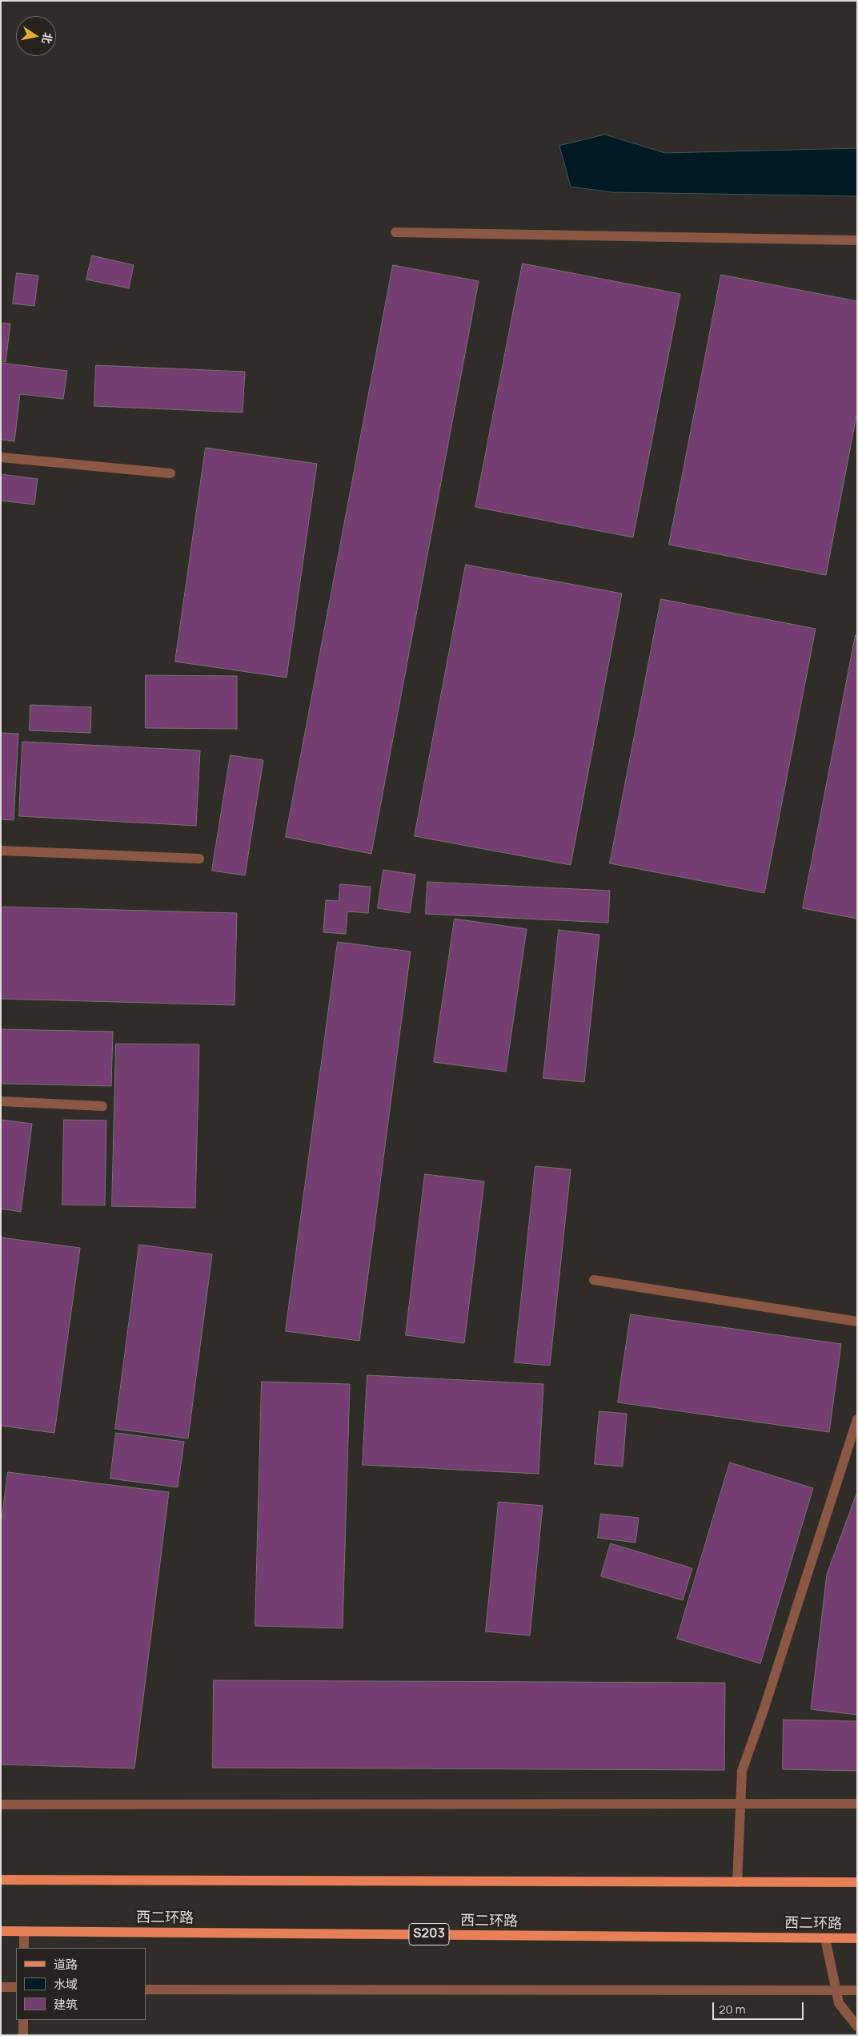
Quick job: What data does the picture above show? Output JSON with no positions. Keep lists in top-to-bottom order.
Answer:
{
  "streets": {
    "main road": ["西二环路", "S203"]
  },
  "legend": ["道路", "水域", "建筑"],
  "scale_bar": "20 m",
  "north": "right"
}
